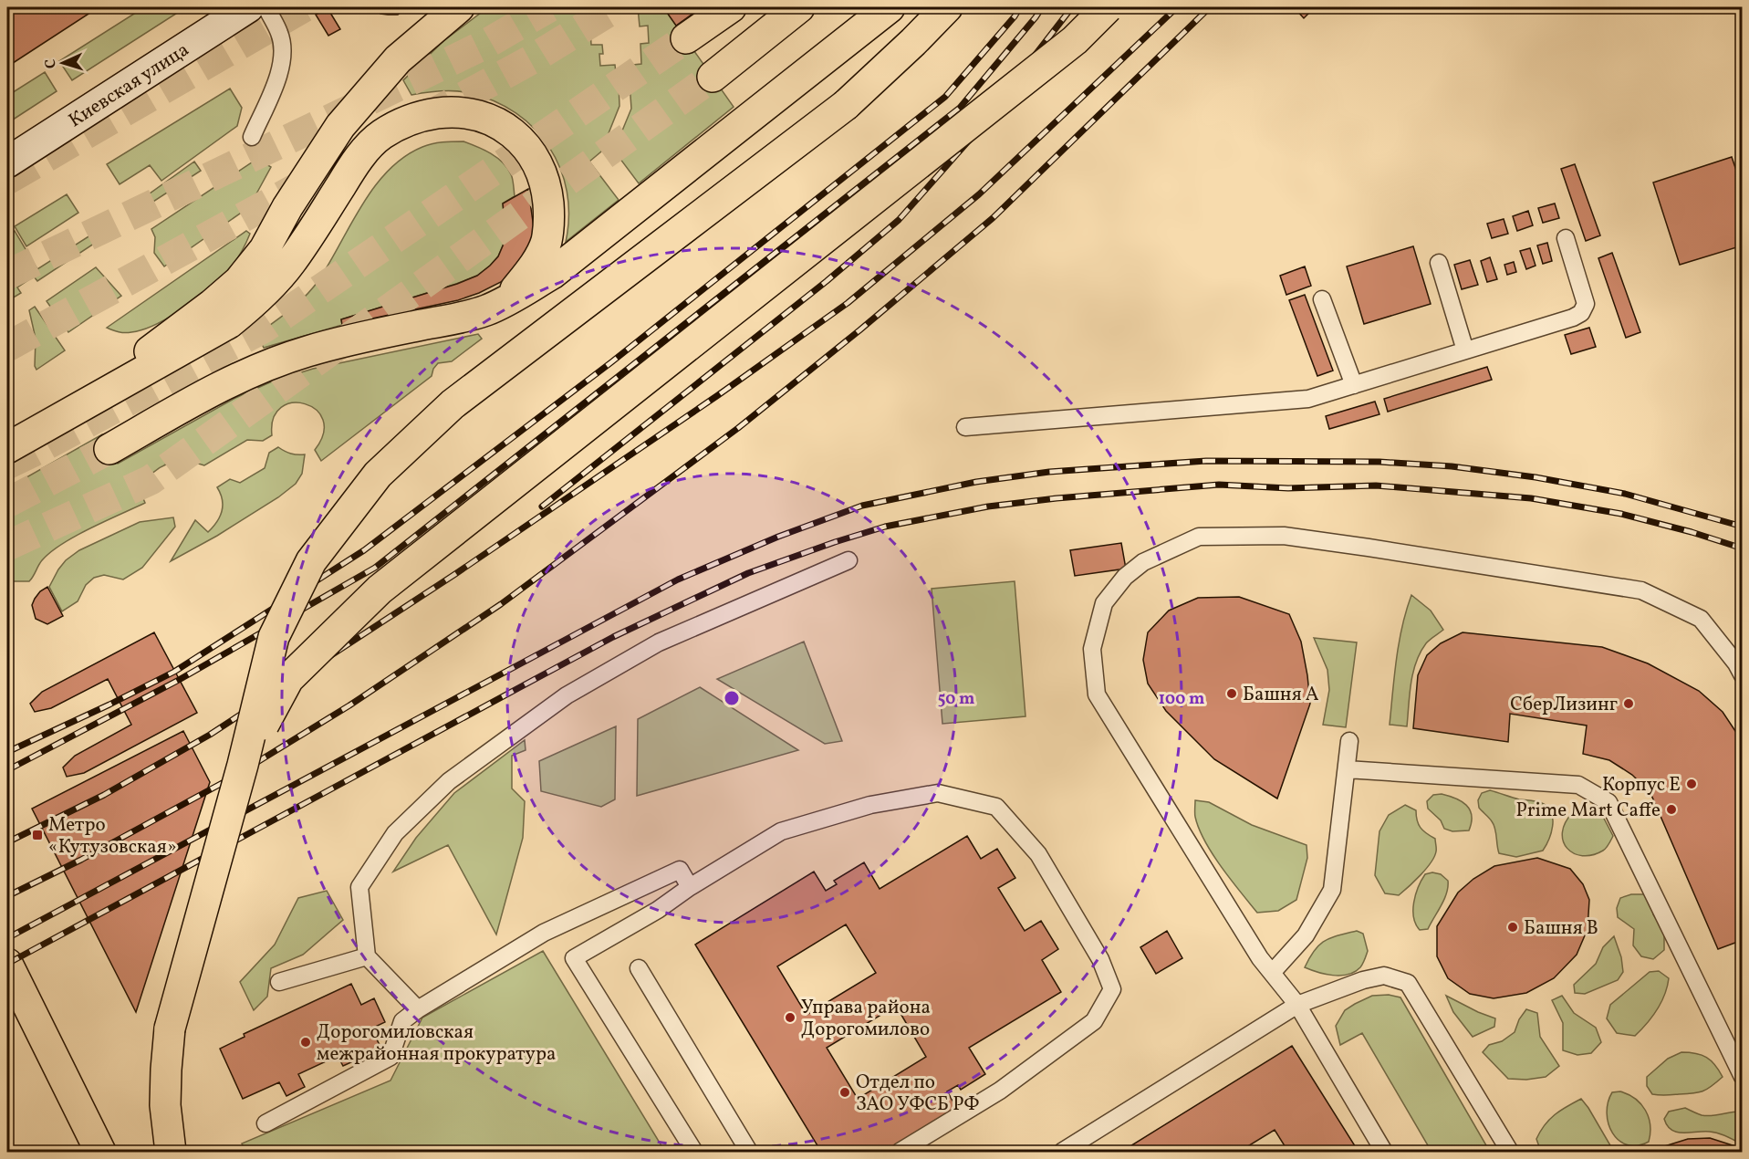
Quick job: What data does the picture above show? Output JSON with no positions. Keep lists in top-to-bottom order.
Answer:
{
  "streets": {
    "street": ["Киевская улица"]
  },
  "places": {
    "other": [
      "Башня А",
      "СберЛизинг",
      "Корпус E",
      "Prime Mart Caffe",
      "Башня B",
      "Управа района Дорогомилово",
      "Дорогомиловская межрайонная прокуратура",
      "Отдел по ЗАО УФСБ РФ"
    ],
    "transit": ["Метро «Кутузовская»"]
  },
  "north": "left",
  "rings": ["50 m", "100 m"]
}
